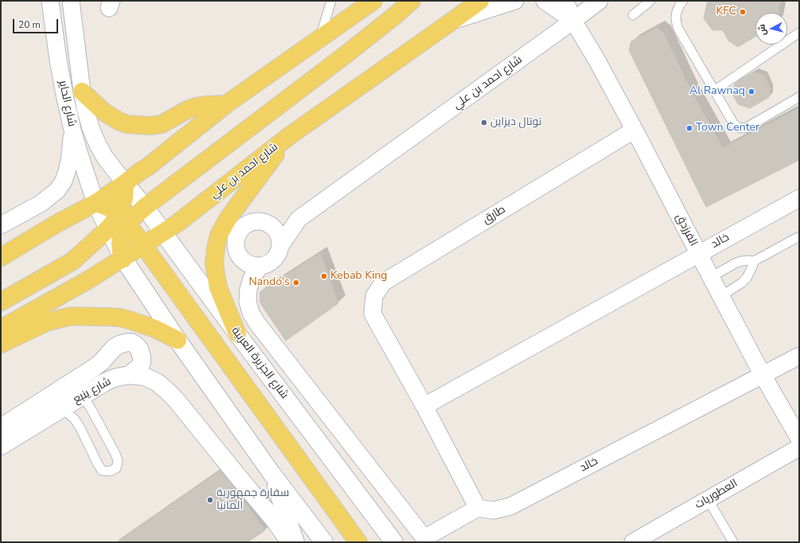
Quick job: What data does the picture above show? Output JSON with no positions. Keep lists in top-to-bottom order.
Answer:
{
  "streets": {
    "main road": ["شارع احمد بن علي", "شارع الجزيرة العربية", "شارع ينبع"],
    "street": [
      "شارع الحاير",
      "طارق",
      "الفرزدق",
      "خالد",
      "العطوريات"
    ]
  },
  "crossings": [
    ["شارع احمد بن علي", "الفرزدق"],
    ["شارع احمد بن علي", "شارع الجزيرة العربية"],
    ["شارع الحاير", "شارع الجزيرة العربية"],
    ["طارق", "الفرزدق"],
    ["طارق", "خالد"],
    ["الفرزدق", "خالد"]
  ],
  "places": [
    "KFC",
    "Al Rawnaq",
    "توتال ديزاين",
    "Town Center",
    "Kebab King",
    "Nando's",
    "سفارة جمهورية ألمانيا"
  ],
  "scale_bar": "20 m",
  "north": "left"
}
